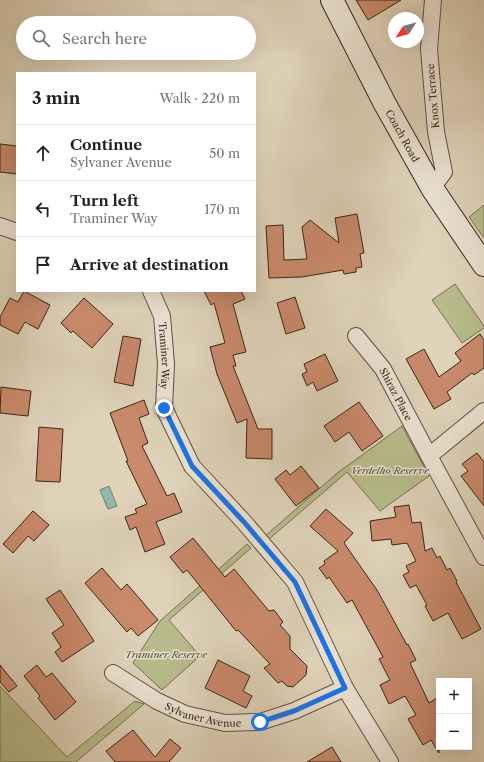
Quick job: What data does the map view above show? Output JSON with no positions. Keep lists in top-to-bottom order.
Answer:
{
  "streets": {
    "street": [
      "Knox Terrace",
      "Coach Road",
      "Traminer Way",
      "Shiraz Place",
      "Sylvaner Avenue"
    ]
  },
  "crossings": [
    ["Knox Terrace", "Coach Road"],
    ["Traminer Way", "Sylvaner Avenue"]
  ],
  "parks": ["Verdelho Reserve", "Traminer Reserve"],
  "north": "bottom left",
  "page": {
    "search": "Search here",
    "heading": ["3 min", "Walk · 220 m"],
    "list": [
      ["Continue", "Sylvaner Avenue", "50 m"],
      ["Turn left", "Traminer Way", "170 m"],
      "Arrive at destination"
    ],
    "map_buttons": ["+", "−"]
  }
}
